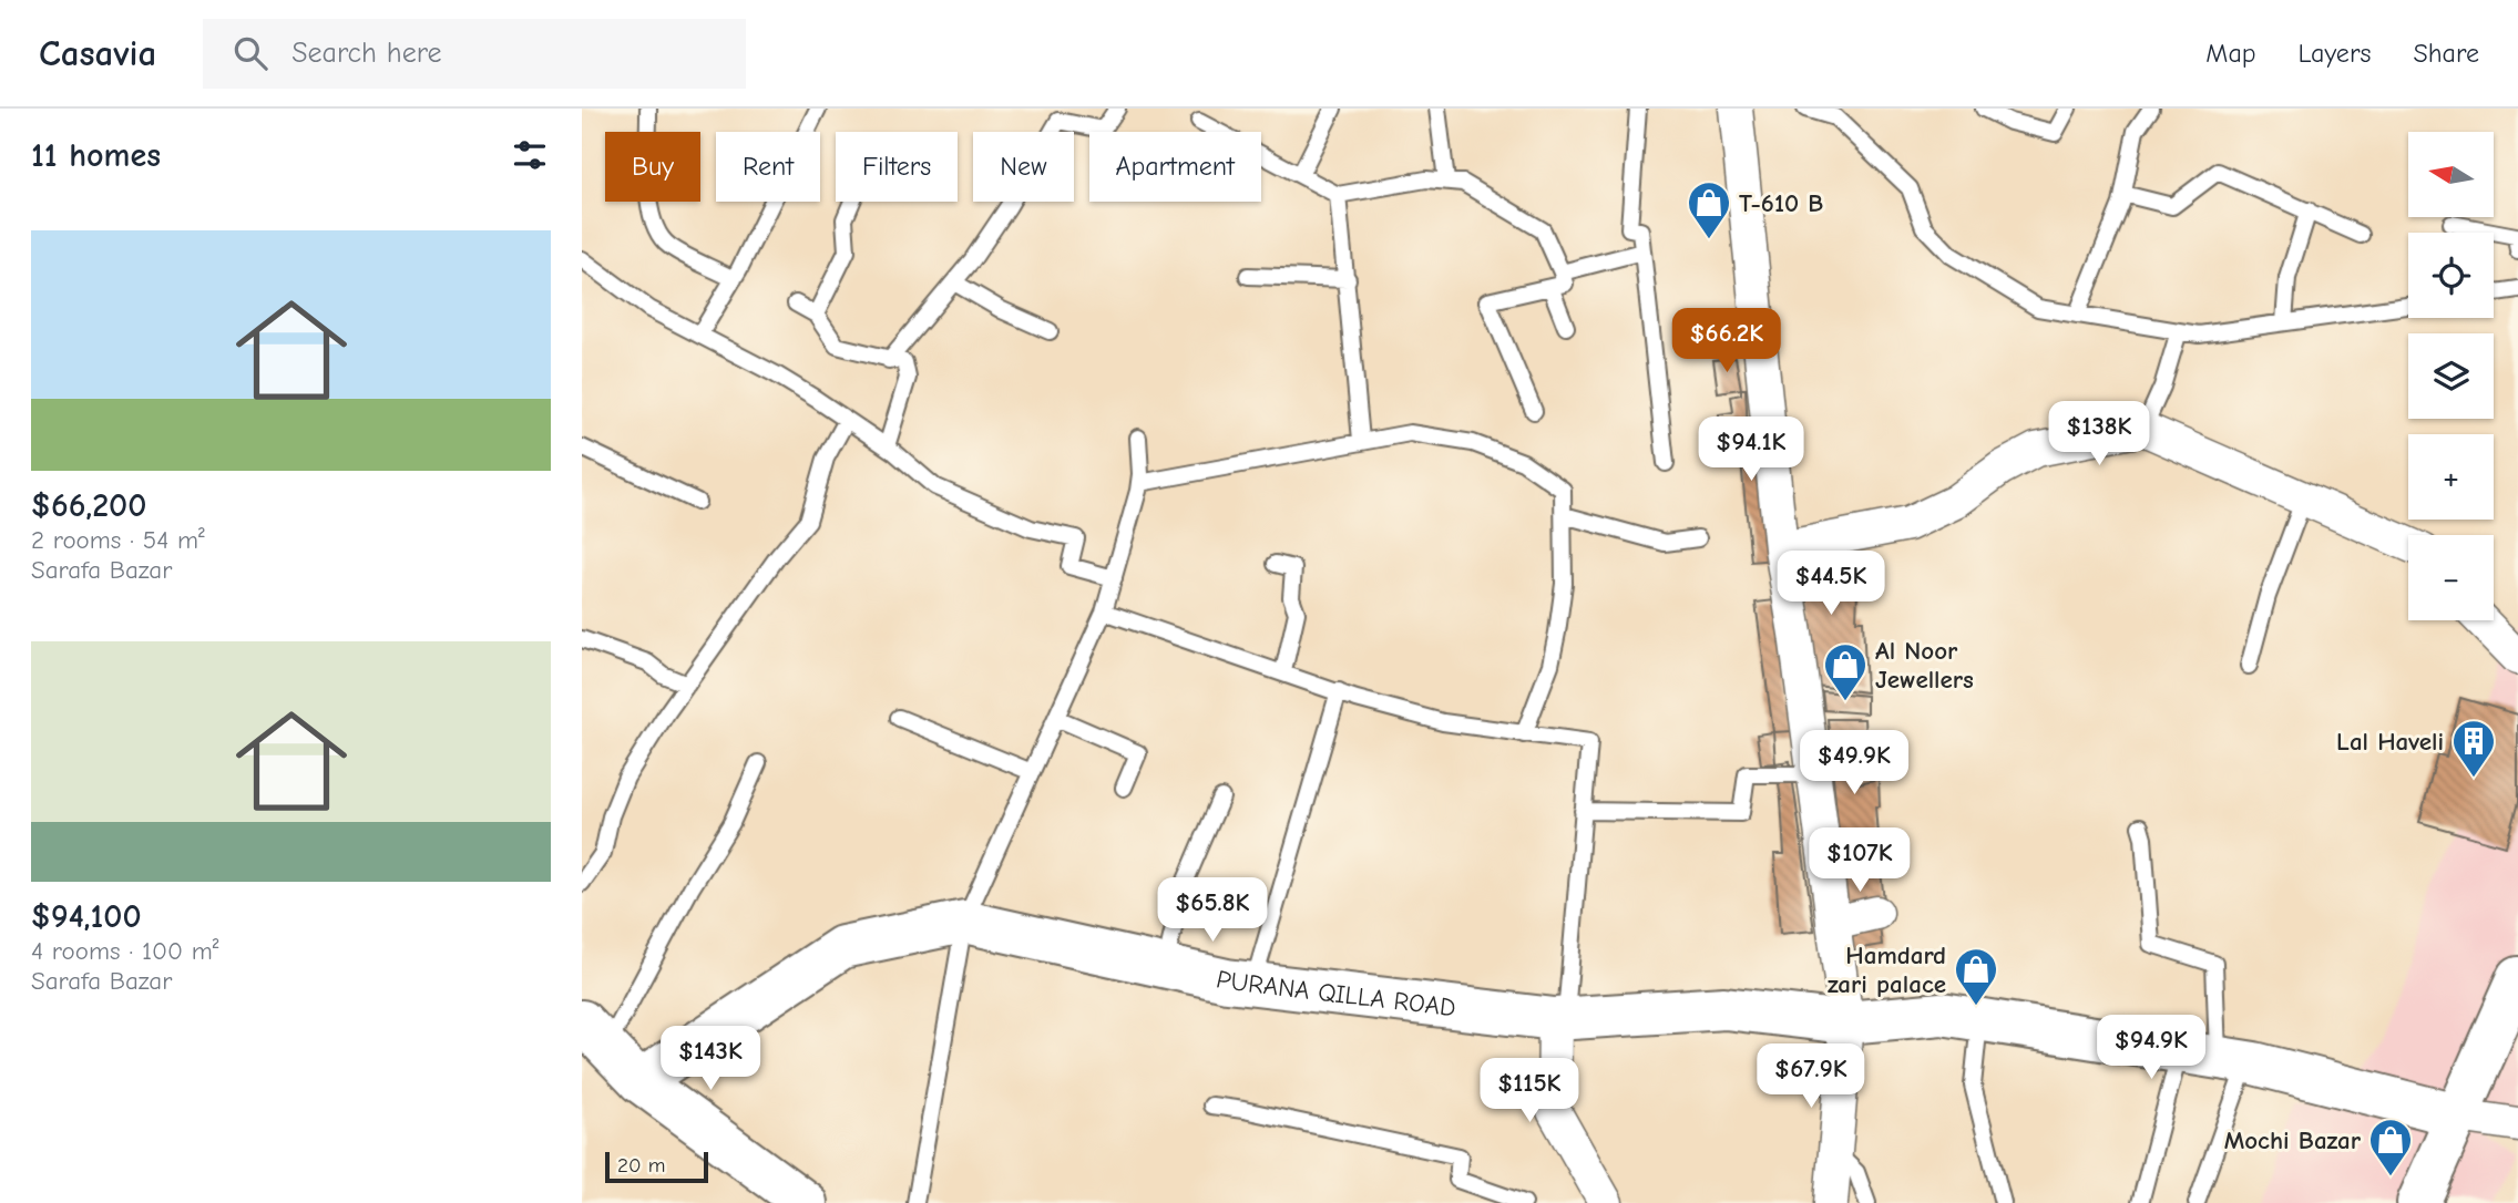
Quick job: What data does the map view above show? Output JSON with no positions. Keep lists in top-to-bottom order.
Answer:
{
  "streets": {
    "street": ["PURANA QILLA ROAD"]
  },
  "places": {
    "shop": [
      "T-610 B",
      "Al Noor Jewellers",
      "Hamdard zari palace",
      "Mochi Bazar"
    ],
    "building": ["Lal Haveli"]
  },
  "scale_bar": "20 m",
  "north": "left",
  "page": {
    "header": "Casavia",
    "search": "Search here",
    "nav": ["Map", "Layers", "Share"],
    "heading": "11 homes",
    "map_buttons": ["+", "−"],
    "chip": [
      "Buy",
      "Rent",
      "Filters",
      "New",
      "Apartment"
    ],
    "list": [
      {
        "name": "$66,200",
        "note": "2 rooms · 54 m² · Sarafa Bazar"
      },
      {
        "name": "$94,100",
        "note": "4 rooms · 100 m² · Sarafa Bazar"
      }
    ],
    "price": [
      "$66.2K",
      "$138K",
      "$94.1K",
      "$44.5K",
      "$49.9K",
      "$107K",
      "$65.8K",
      "$94.9K",
      "$143K",
      "$67.9K",
      "$115K"
    ],
    "scale": "20 m"
  }
}
